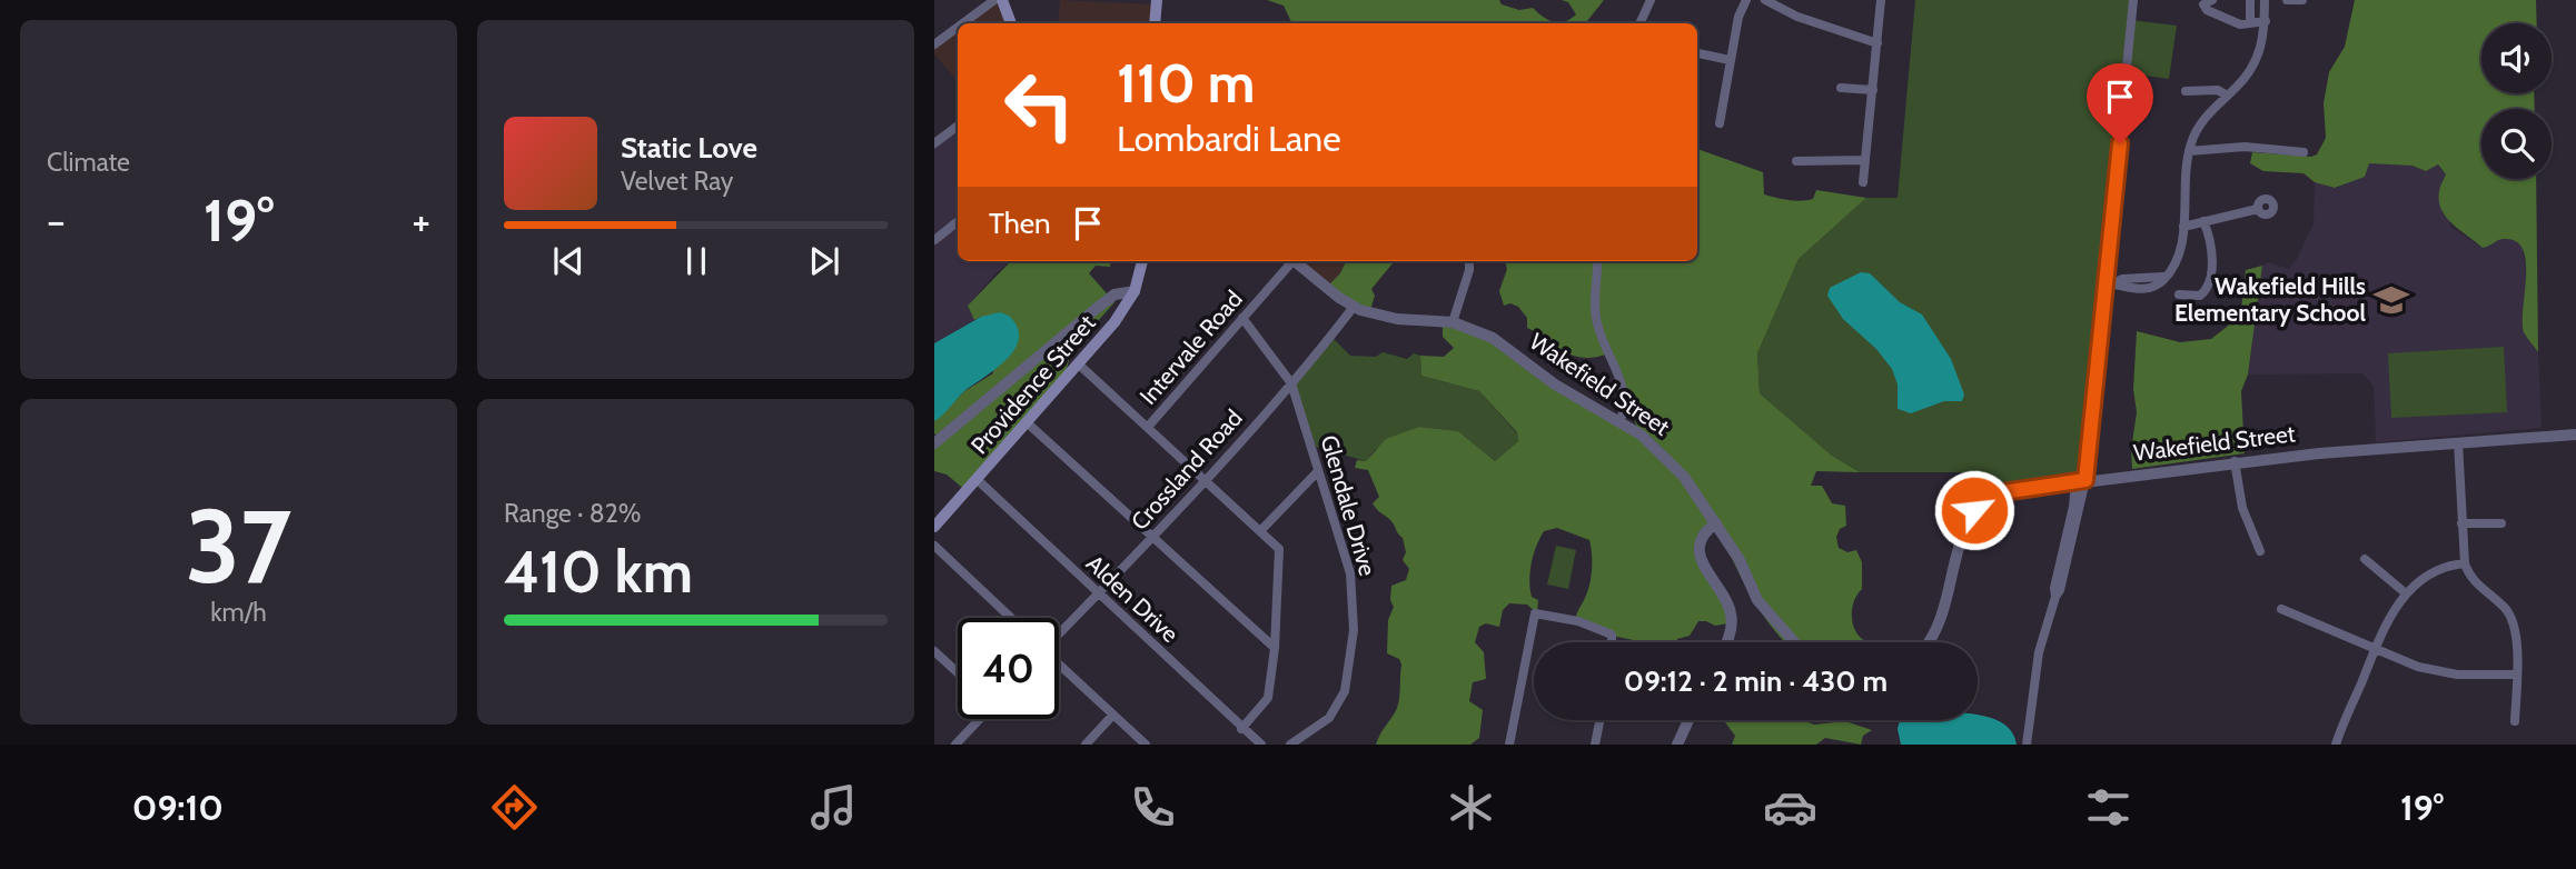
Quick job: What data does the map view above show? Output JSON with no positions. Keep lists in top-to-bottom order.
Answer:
{
  "streets": {
    "main road": ["Providence Street"],
    "street": [
      "Intervale Road",
      "Wakefield Street",
      "Crossland Road",
      "Glendale Drive",
      "Alden Drive"
    ]
  },
  "crossings": [
    ["Intervale Road", "Glendale Drive"],
    ["Providence Street", "Alden Drive"],
    ["Wakefield Street", "Crossland Road"],
    ["Crossland Road", "Glendale Drive"],
    ["Crossland Road", "Alden Drive"]
  ],
  "places": {
    "school or university": ["Wakefield Hills Elementary School"]
  },
  "page": {
    "tile": [
      "Climate",
      ["37", "km/h"],
      ["Range · 82%", "410 km"]
    ],
    "turn": ["110 m", "Lombardi Lane"],
    "song": ["Static Love", "Velvet Ray"],
    "then": "Then",
    "heat": ["−", "19°", "+"],
    "limit": "40",
    "trip": "09:12 · 2 min · 430 m",
    "tabs": ["09:10", "19°"]
  }
}
